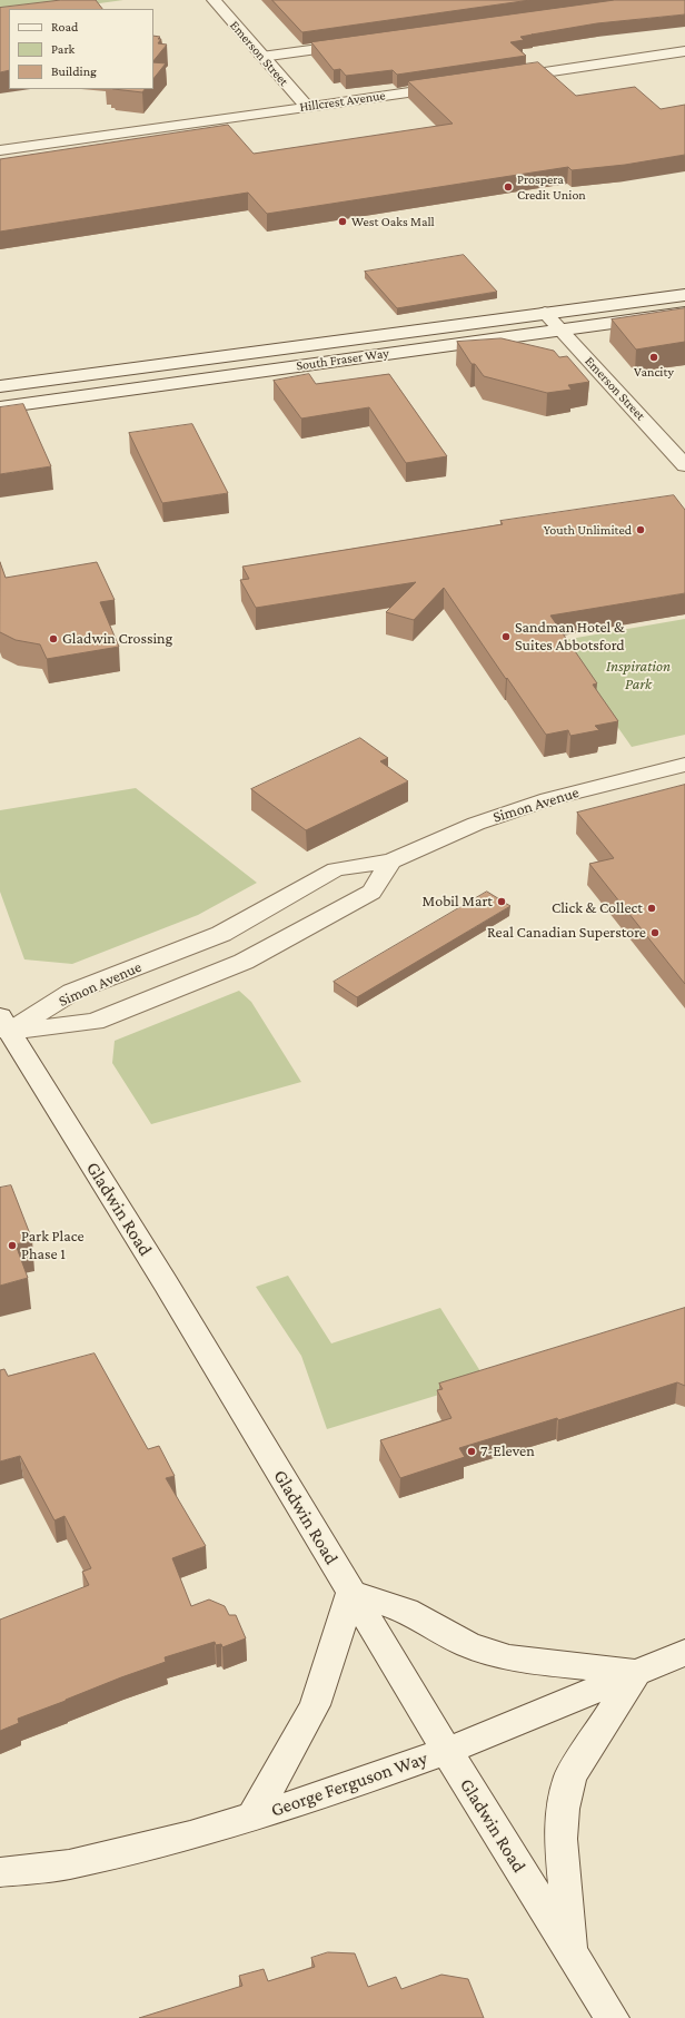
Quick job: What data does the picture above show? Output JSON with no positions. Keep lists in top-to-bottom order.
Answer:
{
  "streets": {
    "main road": [
      "Emerson Street",
      "Hillcrest Avenue",
      "South Fraser Way",
      "Simon Avenue",
      "Gladwin Road",
      "George Ferguson Way"
    ]
  },
  "crossings": [
    ["Emerson Street", "Hillcrest Avenue"],
    ["Emerson Street", "South Fraser Way"],
    ["Simon Avenue", "Gladwin Road"],
    ["Gladwin Road", "George Ferguson Way"]
  ],
  "parks": ["Inspiration Park"],
  "places": [
    "Prospera Credit Union",
    "West Oaks Mall",
    "Vancity",
    "Youth Unlimited",
    "Sandman Hotel & Suites Abbotsford",
    "Gladwin Crossing",
    "Mobil Mart",
    "Click & Collect",
    "Real Canadian Superstore",
    "Park Place Phase 1",
    "7-Eleven"
  ],
  "legend": ["Road", "Park", "Building"]
}
